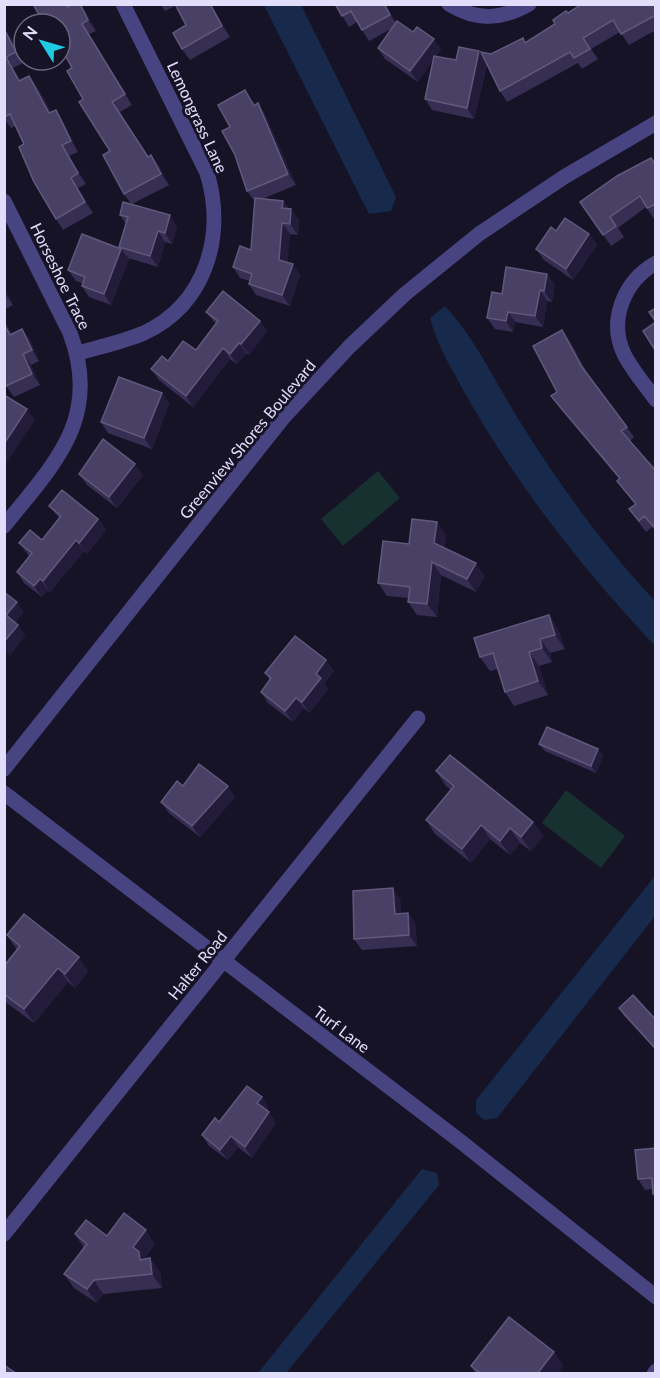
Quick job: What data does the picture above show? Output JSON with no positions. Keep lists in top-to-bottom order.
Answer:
{
  "streets": {
    "street": [
      "Lemongrass Lane",
      "Horseshoe Trace",
      "Greenview Shores Boulevard",
      "Halter Road",
      "Turf Lane"
    ]
  },
  "crossings": [
    ["Lemongrass Lane", "Horseshoe Trace"],
    ["Halter Road", "Turf Lane"]
  ],
  "north": "top left"
}
